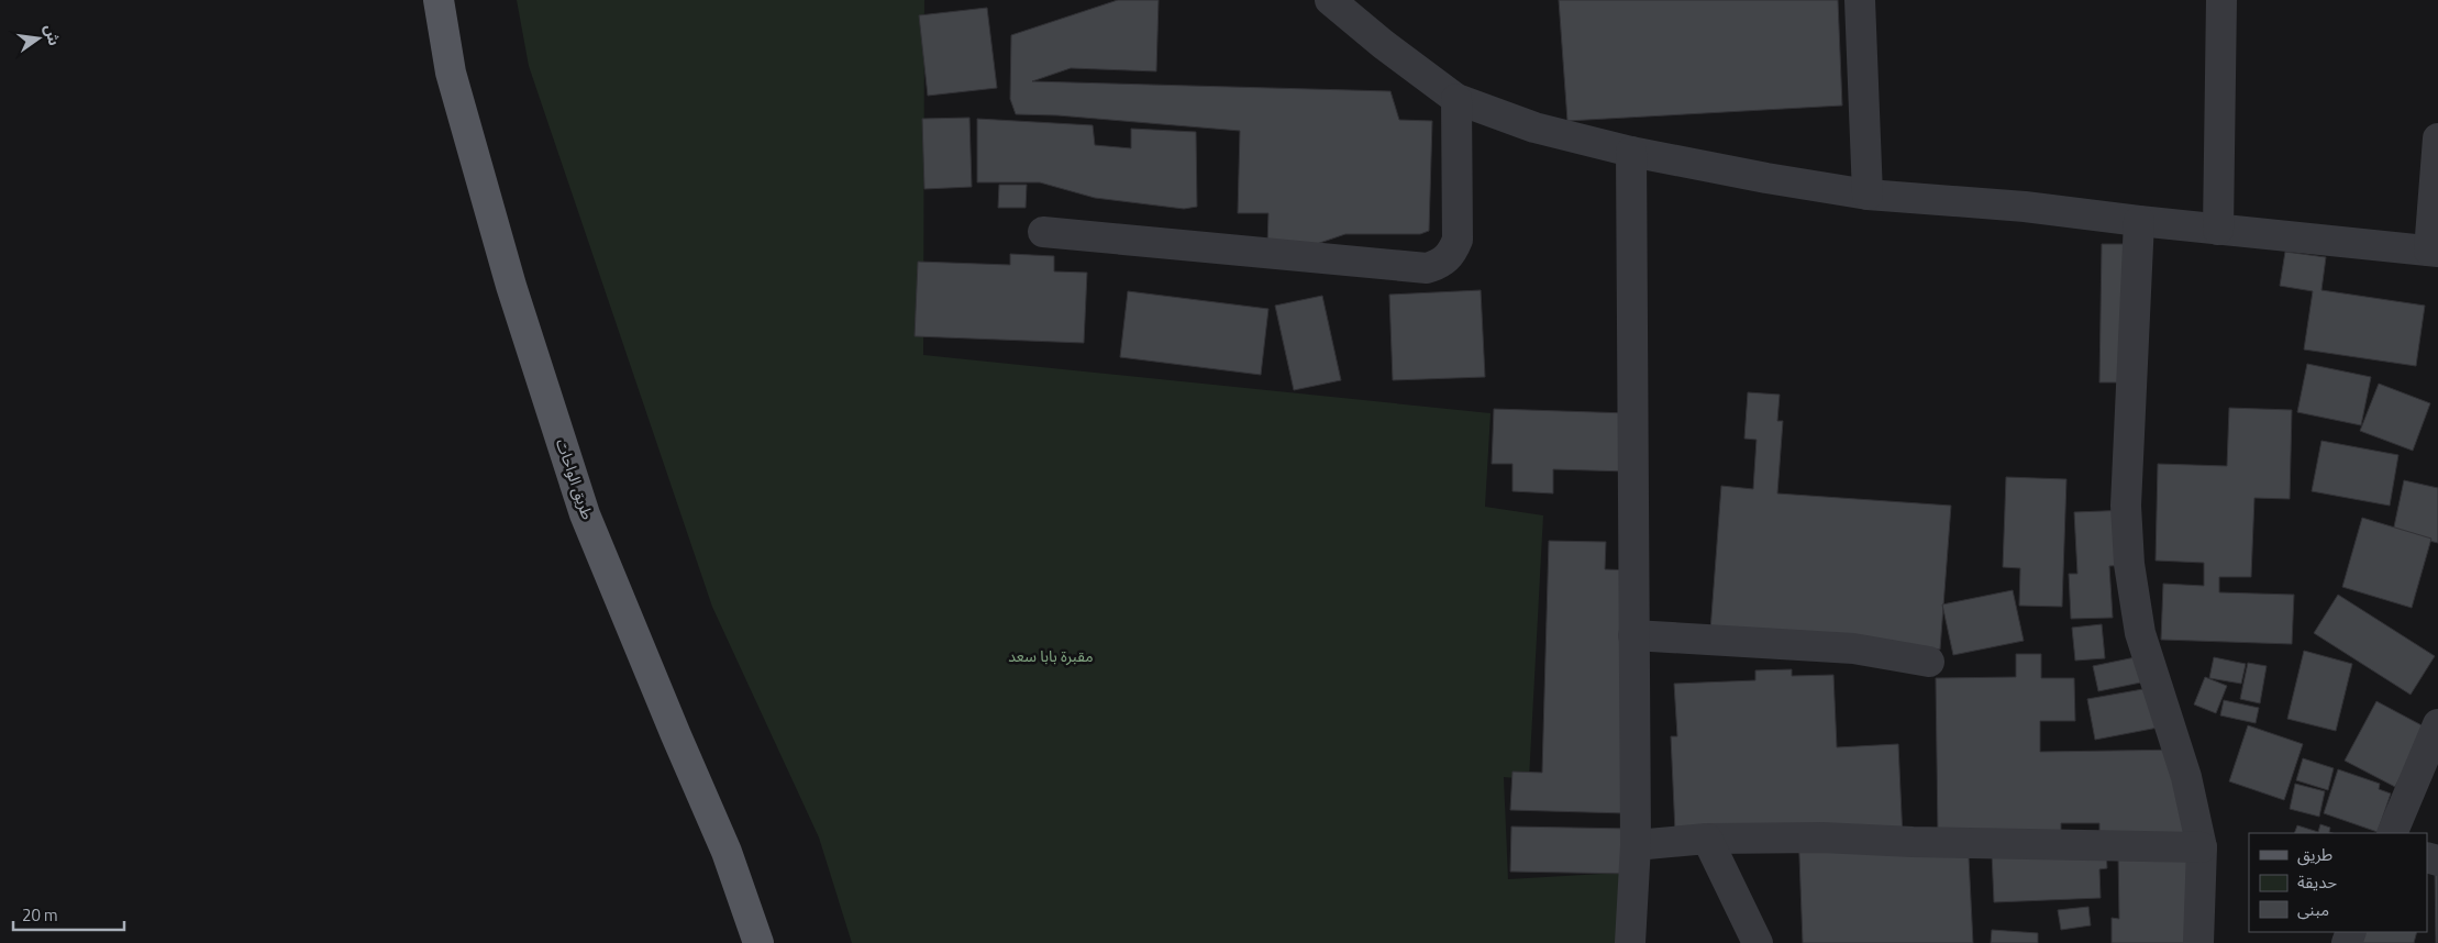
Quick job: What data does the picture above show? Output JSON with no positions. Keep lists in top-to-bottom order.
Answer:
{
  "streets": {
    "main road": ["طريق الواحات"]
  },
  "parks": ["مقبرة بابا سعد"],
  "legend": ["طريق", "حديقة", "مبنى"],
  "scale_bar": "20 m",
  "north": "right"
}
